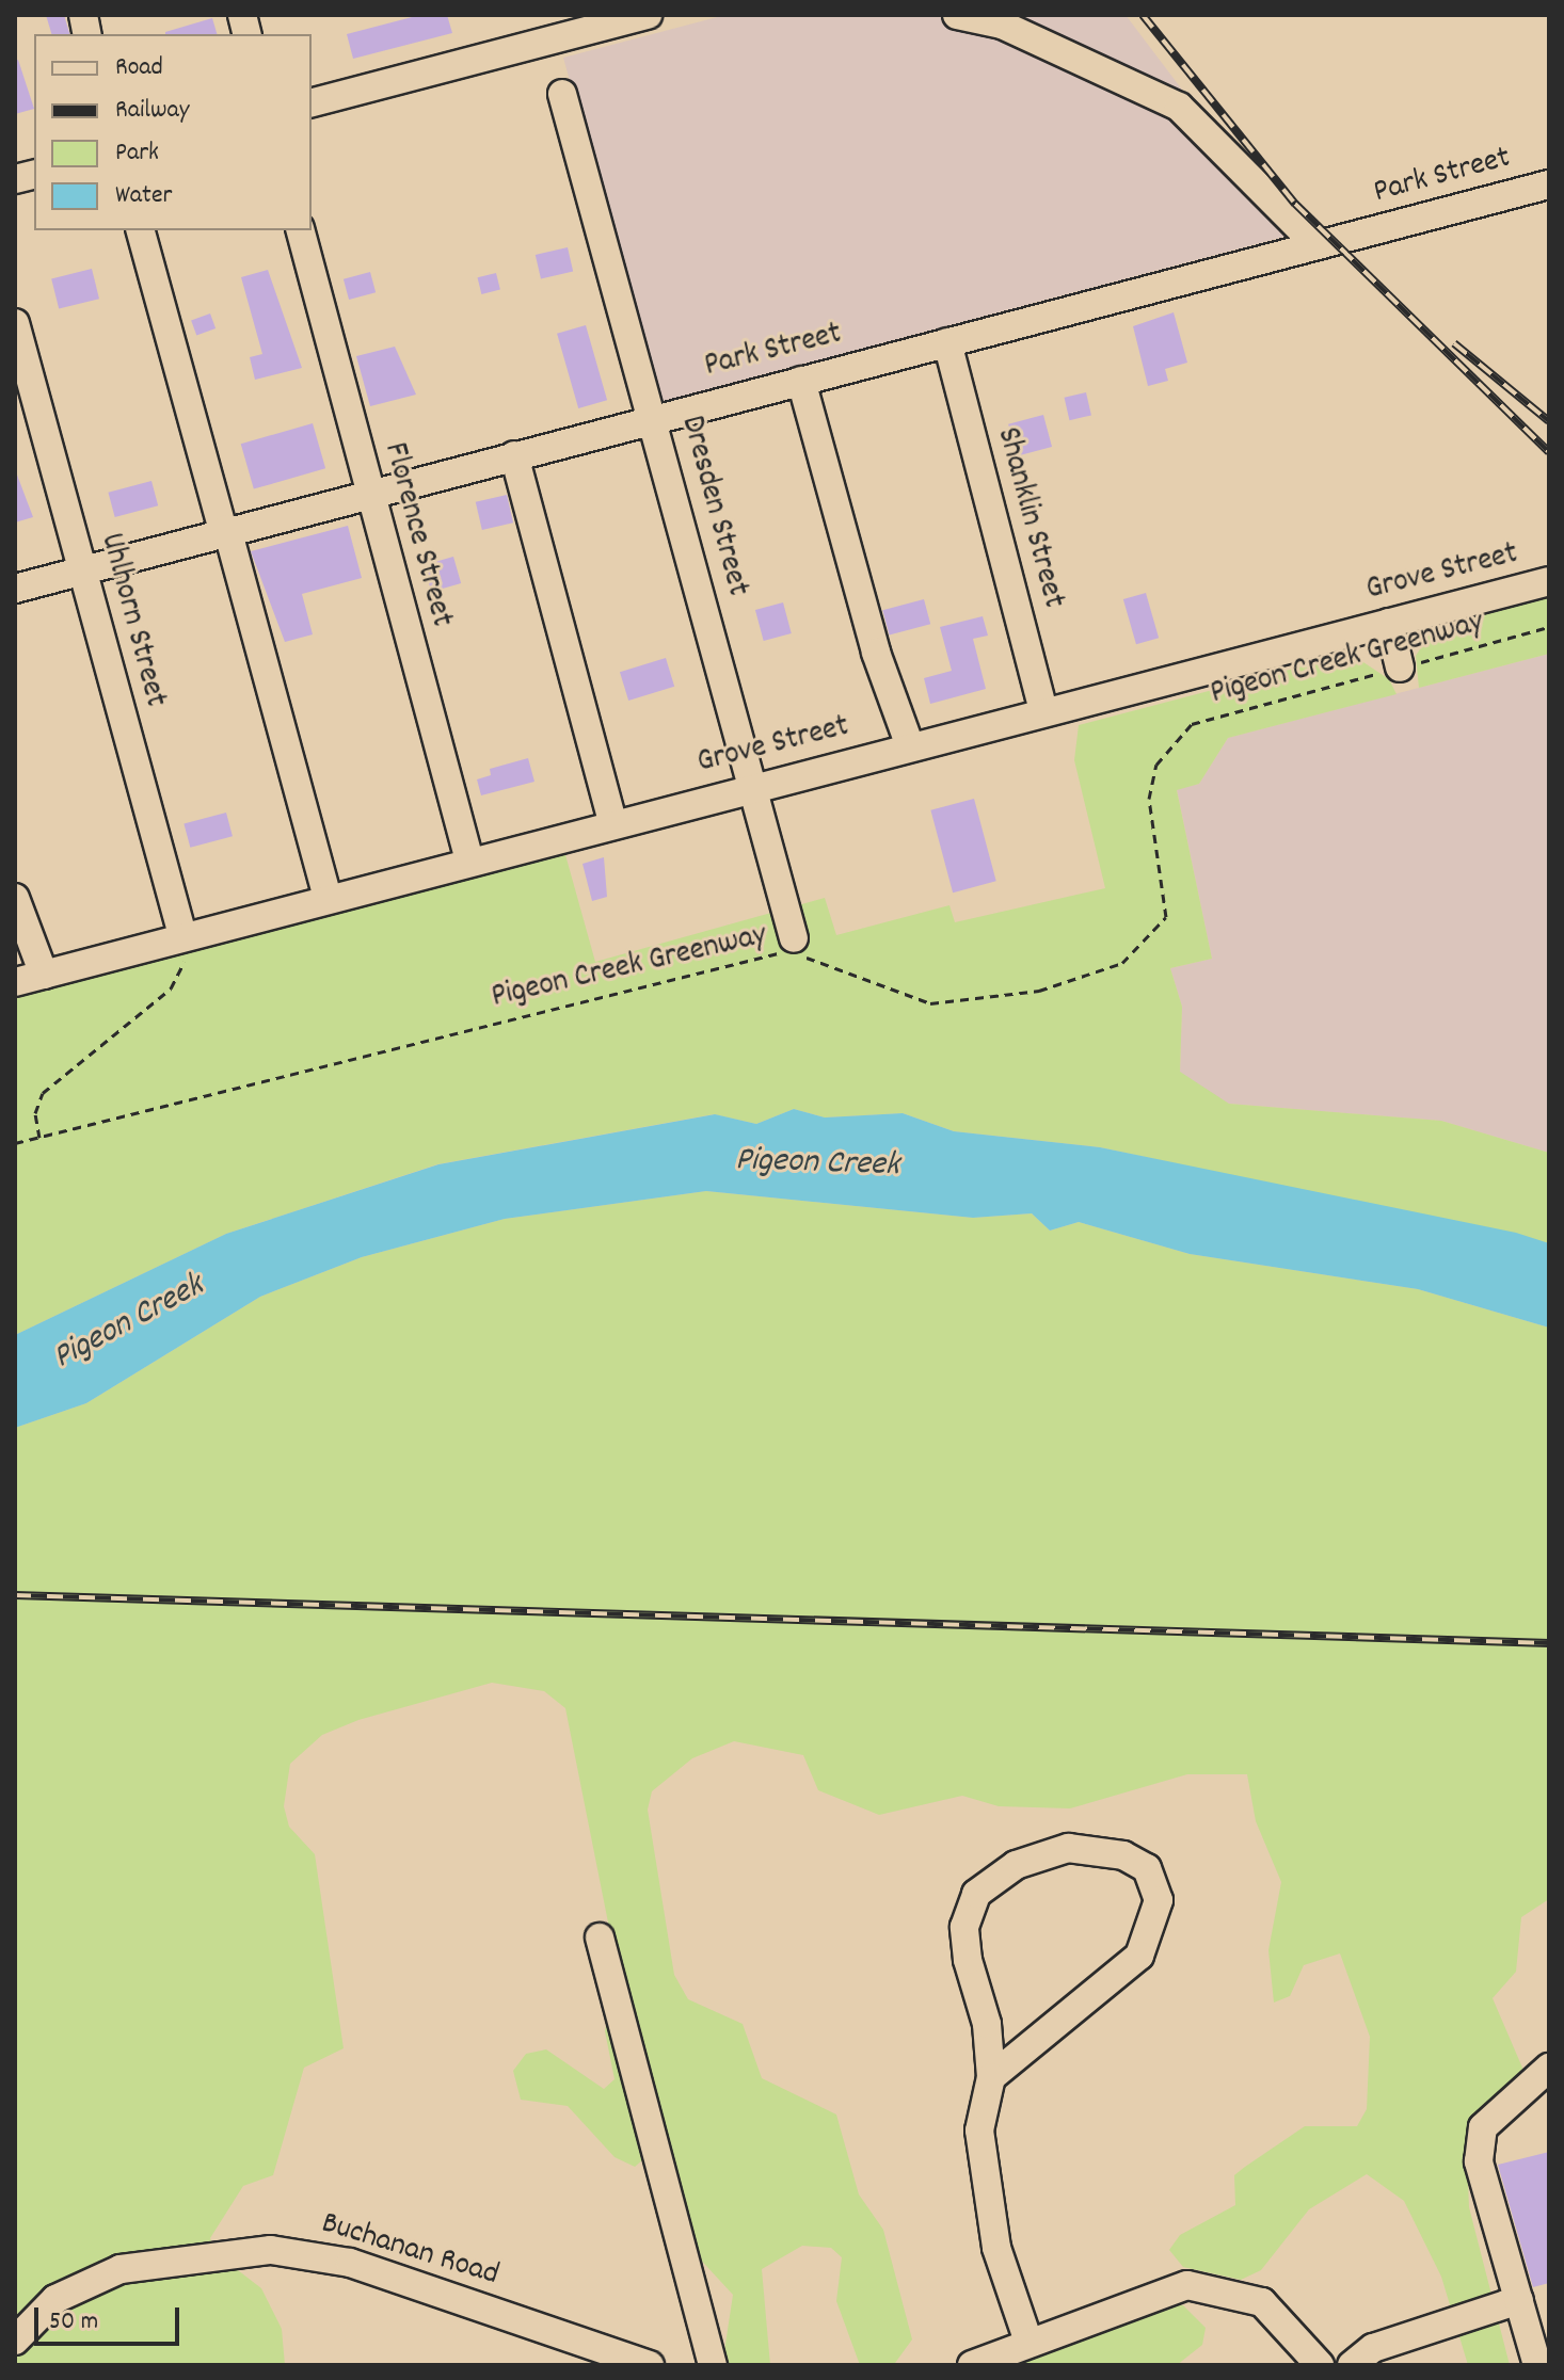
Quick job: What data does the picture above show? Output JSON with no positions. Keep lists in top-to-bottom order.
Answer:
{
  "streets": {
    "street": [
      "Park Street",
      "Dresden Street",
      "Shanklin Street",
      "Florence Street",
      "Grove Street",
      "Uhlhorn Street",
      "Buchanan Road"
    ],
    "path": ["Pigeon Creek Greenway"]
  },
  "crossings": [
    ["Park Street", "Dresden Street"],
    ["Park Street", "Shanklin Street"],
    ["Park Street", "Florence Street"],
    ["Park Street", "Uhlhorn Street"],
    ["Dresden Street", "Grove Street"],
    ["Dresden Street", "Pigeon Creek Greenway"],
    ["Shanklin Street", "Grove Street"],
    ["Florence Street", "Grove Street"],
    ["Grove Street", "Uhlhorn Street"]
  ],
  "water": ["Pigeon Creek"],
  "legend": [
    "Road",
    "Railway",
    "Park",
    "Water"
  ],
  "scale_bar": "50 m"
}
